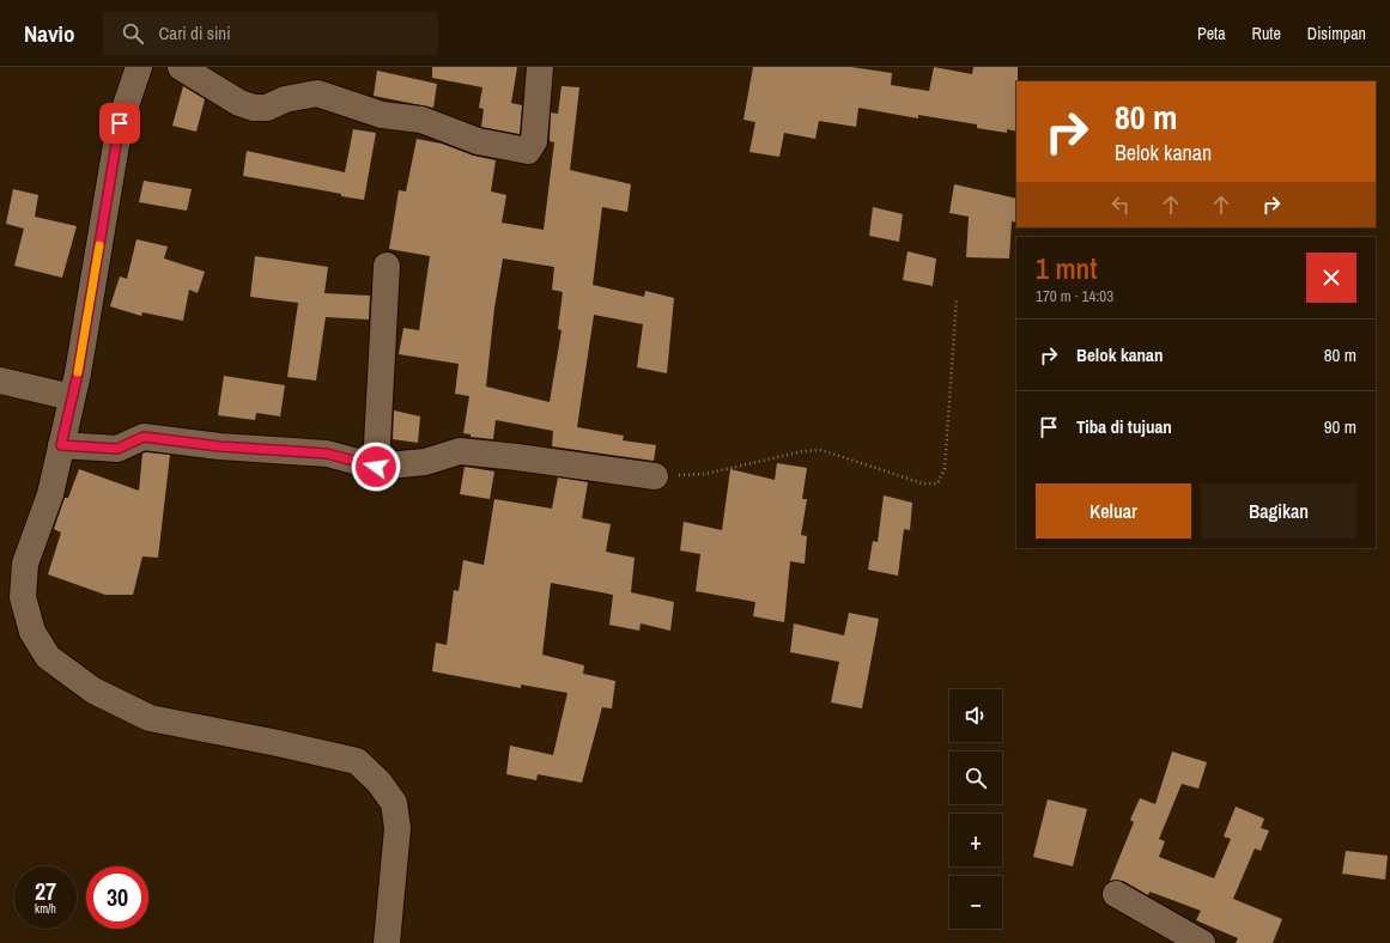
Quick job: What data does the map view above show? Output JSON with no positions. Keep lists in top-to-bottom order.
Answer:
{
  "page": {
    "header": "Navio",
    "search": "Cari di sini",
    "nav": ["Peta", "Rute", "Disimpan"],
    "turn": ["80 m", "Belok kanan"],
    "heading": ["1 mnt", "170 m · 14:03"],
    "list": [
      {
        "name": "Belok kanan",
        "value": "80 m"
      },
      {
        "name": "Tiba di tujuan",
        "value": "90 m"
      }
    ],
    "buttons": ["Keluar", "Bagikan"],
    "map_buttons": ["+", "−"],
    "speed": "27 km/h",
    "limit": "30"
  }
}
